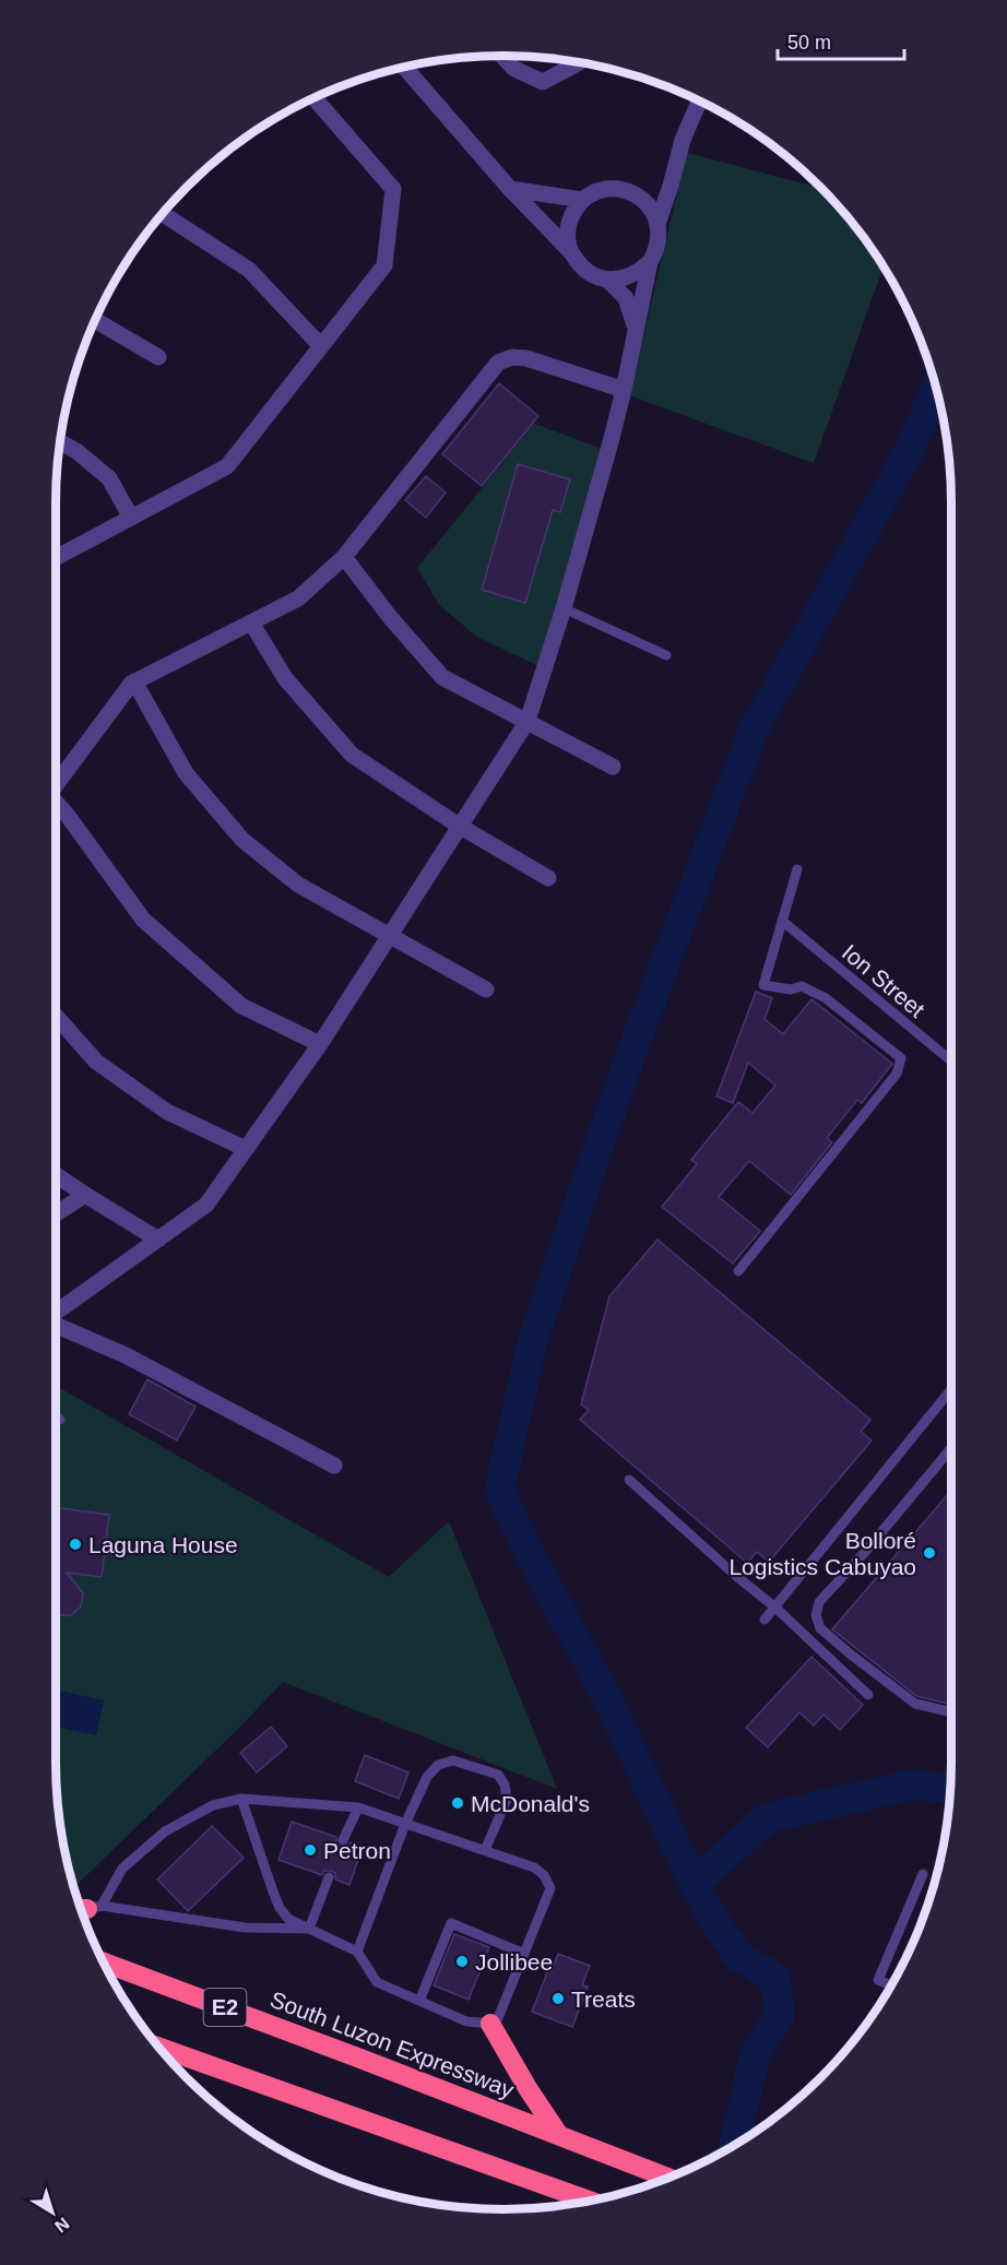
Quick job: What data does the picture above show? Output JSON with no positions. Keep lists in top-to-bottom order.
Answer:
{
  "streets": {
    "highway": ["E2", "South Luzon Expressway"],
    "lane": ["Ion Street"]
  },
  "places": [
    "Laguna House",
    "Bolloré Logistics Cabuyao",
    "McDonald's",
    "Petron",
    "Jollibee",
    "Treats"
  ],
  "scale_bar": "50 m",
  "north": "bottom right"
}
